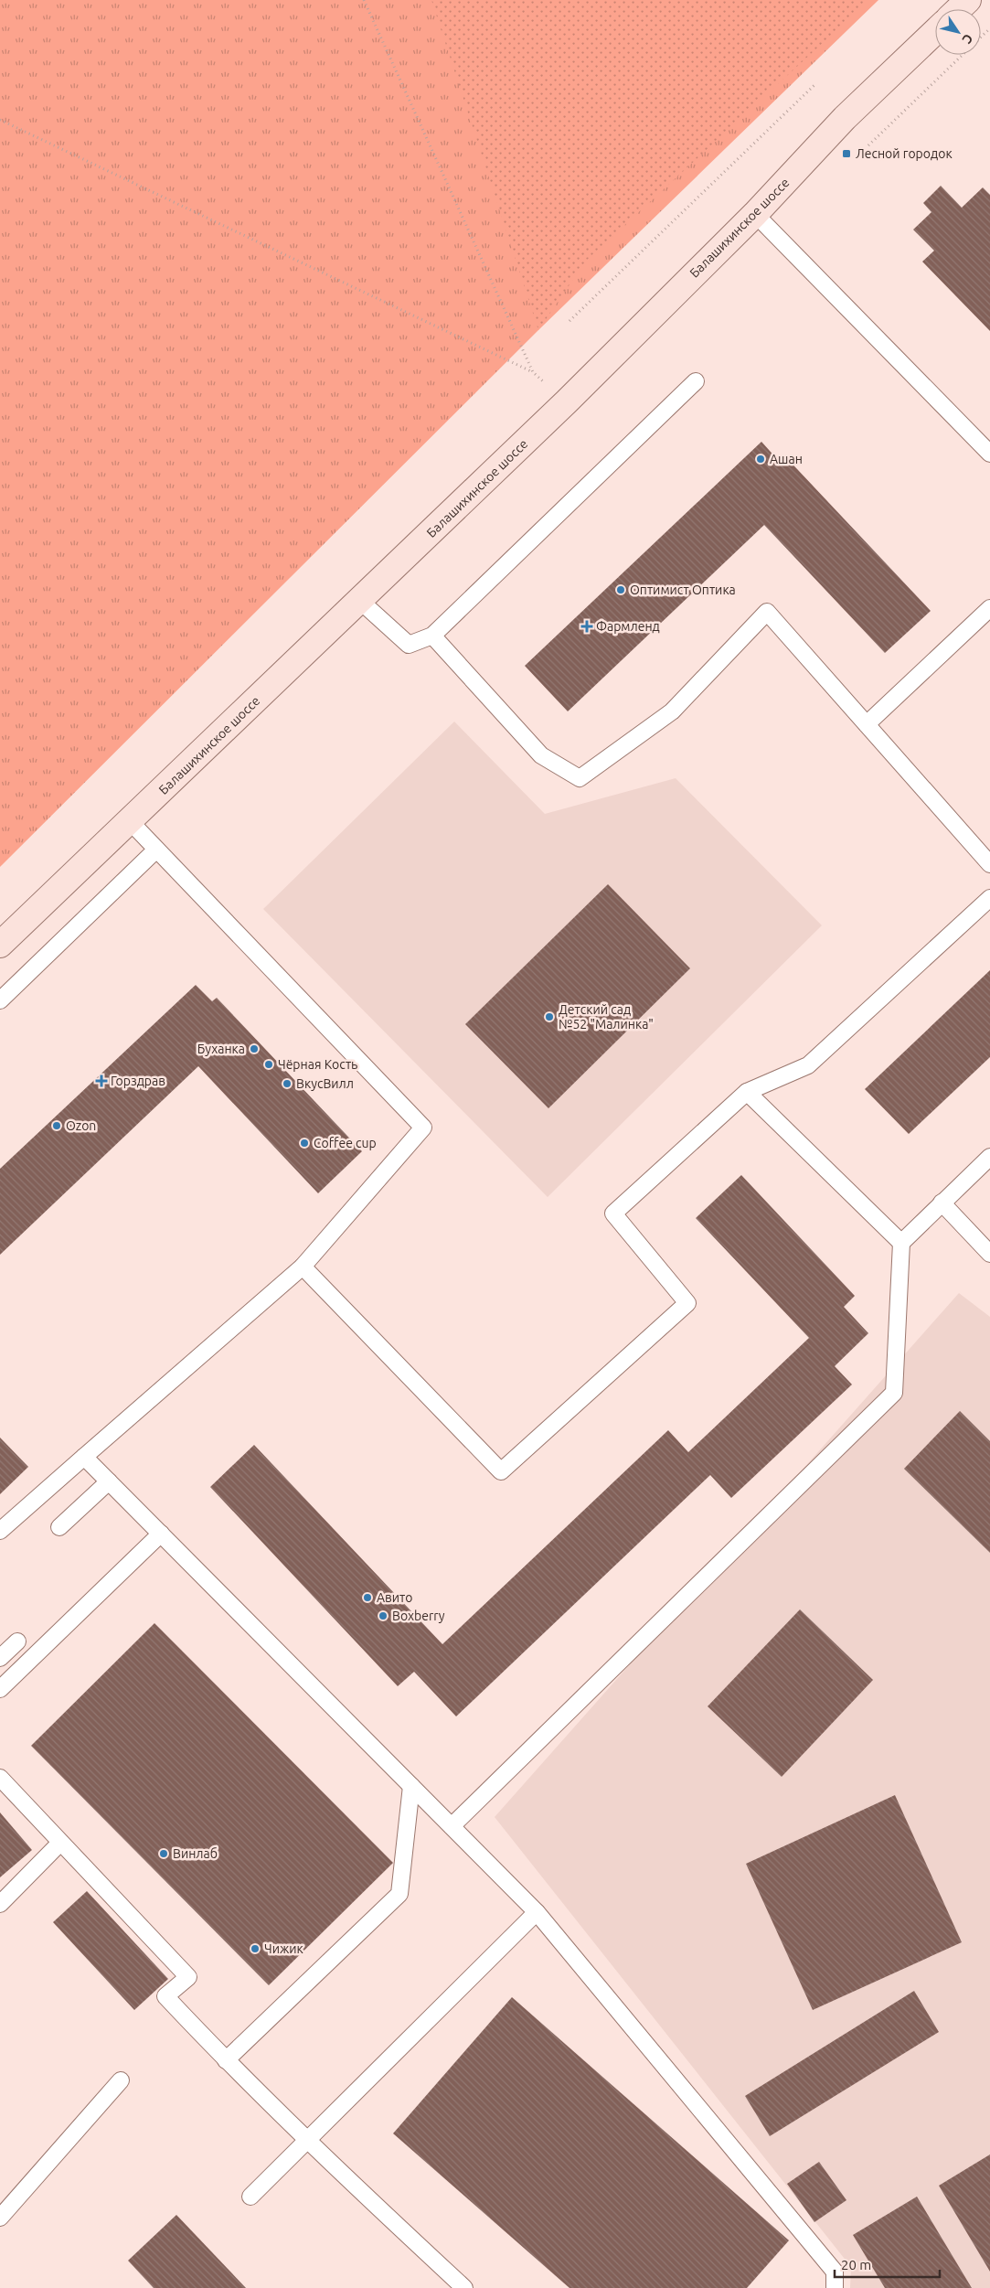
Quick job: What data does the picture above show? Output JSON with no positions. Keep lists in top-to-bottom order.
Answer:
{
  "streets": {
    "main road": ["Балашихинское шоссе"]
  },
  "places": {
    "transit": ["Лесной городок"],
    "other": [
      "Ашан",
      "Оптимист Оптика",
      "Детский сад №52 \"Малинка\"",
      "Буханка",
      "Чёрная Кость",
      "ВкусВилл",
      "Ozon",
      "Coffee cup",
      "Авито",
      "Boxberry",
      "Винлаб",
      "Чижик"
    ],
    "health": ["Фармленд", "Горздрав"]
  },
  "scale_bar": "20 m",
  "north": "bottom right"
}
